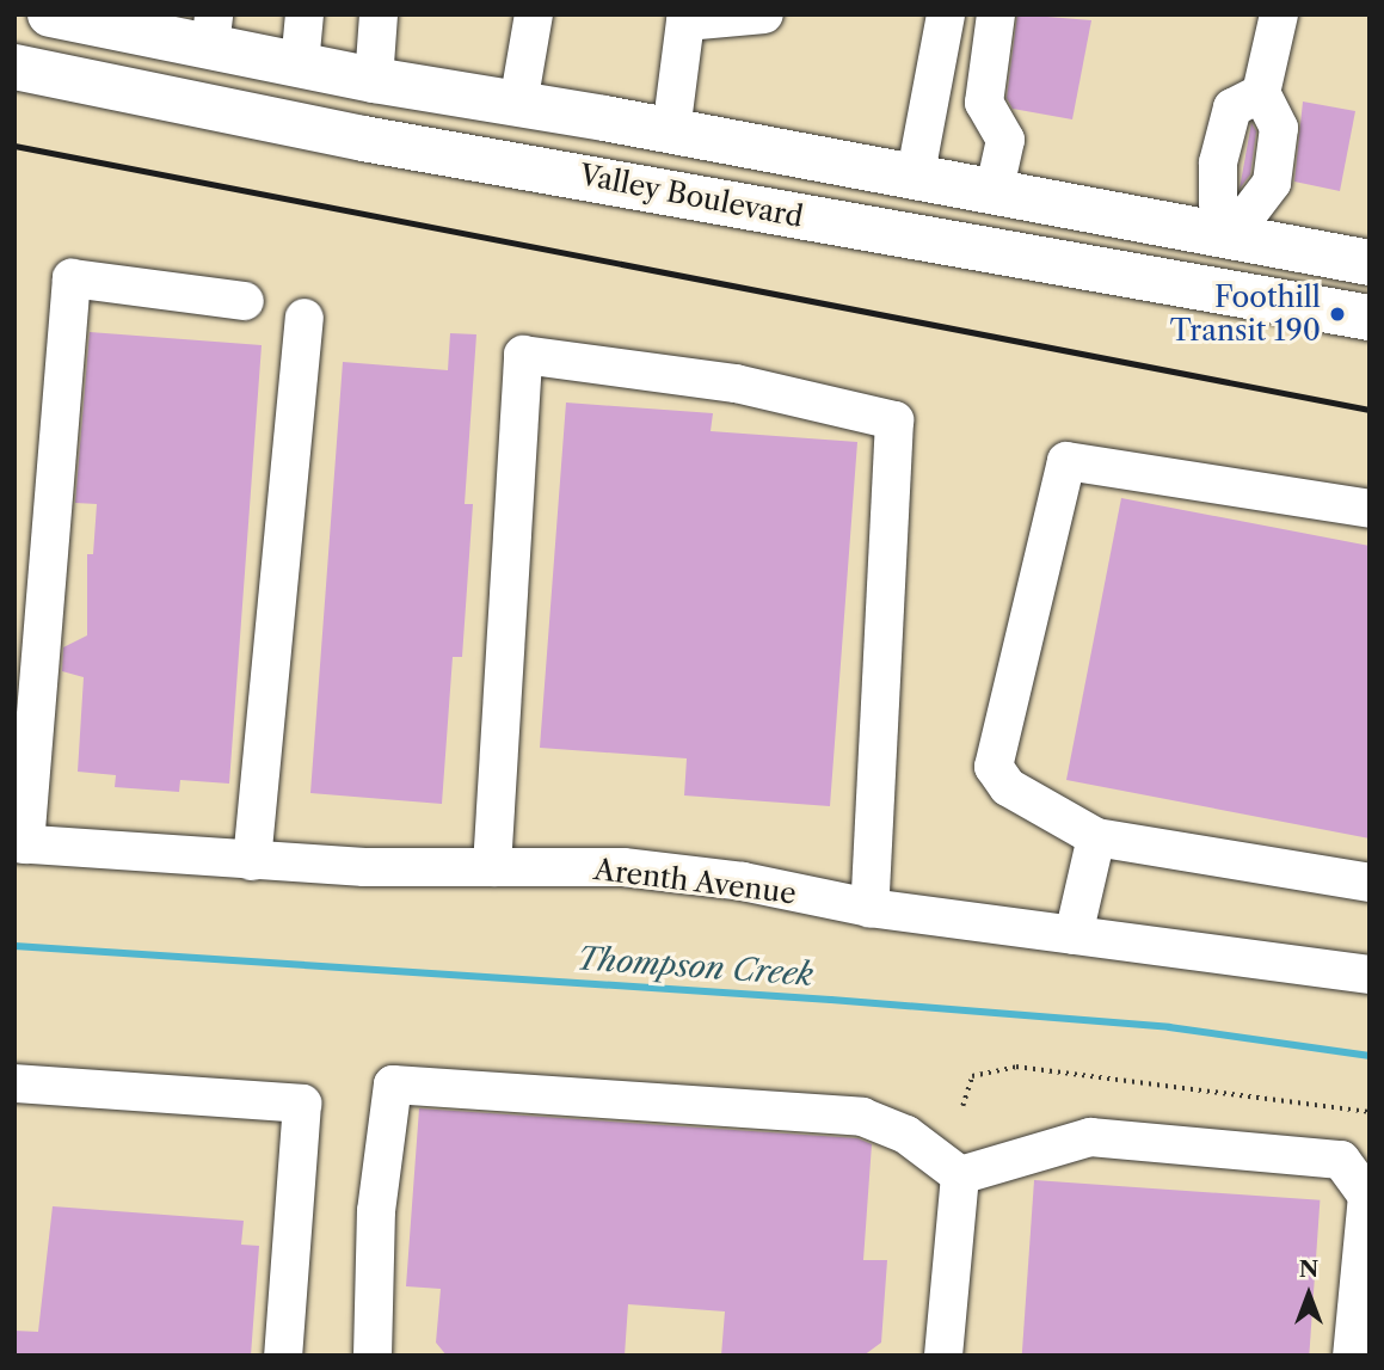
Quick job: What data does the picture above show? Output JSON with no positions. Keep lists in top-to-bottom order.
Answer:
{
  "streets": {
    "main road": ["Valley Boulevard"],
    "street": ["Arenth Avenue"]
  },
  "water": ["Thompson Creek"],
  "places": ["Foothill Transit 190"],
  "north": "top"
}
